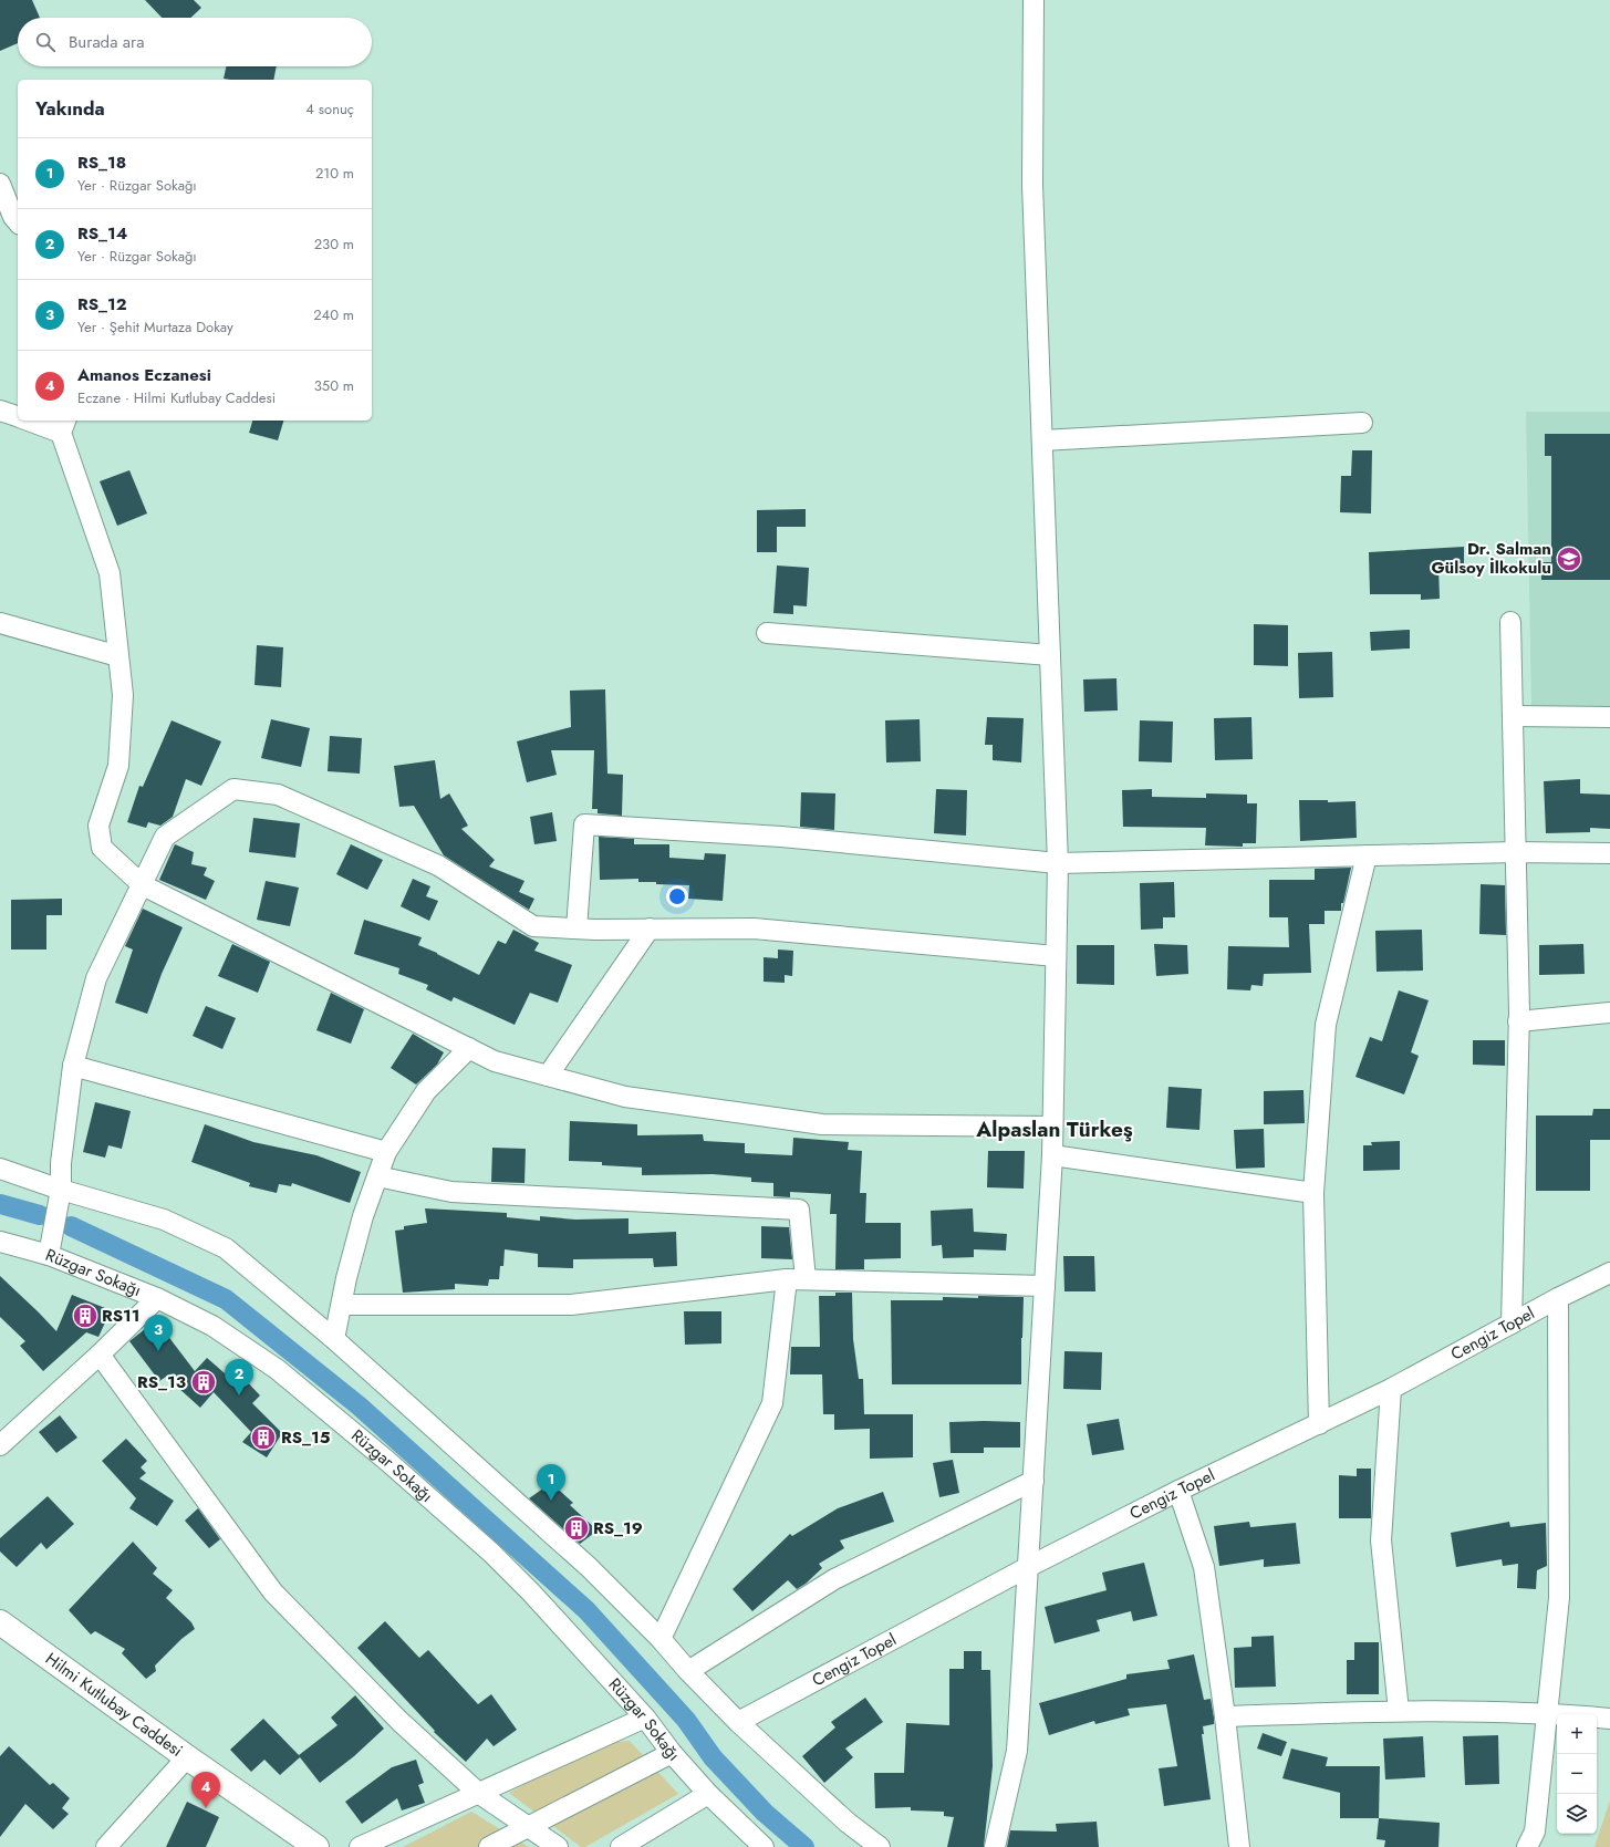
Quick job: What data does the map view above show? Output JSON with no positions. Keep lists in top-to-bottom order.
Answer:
{
  "streets": {
    "street": ["Rüzgar Sokağı", "Cengiz Topel", "Hilmi Kutlubay Caddesi"]
  },
  "districts": ["Alpaslan Türkeş"],
  "places": {
    "school or university": ["Dr. Salman Gülsoy İlkokulu"],
    "building": [
      "RS11",
      "RS_13",
      "RS_15",
      "RS_19"
    ]
  },
  "page": {
    "search": "Burada ara",
    "heading": ["Yakında", "4 sonuç"],
    "list": [
      {
        "mark": "1",
        "name": "RS_18",
        "note": "Yer · Rüzgar Sokağı",
        "value": "210 m"
      },
      {
        "mark": "2",
        "name": "RS_14",
        "note": "Yer · Rüzgar Sokağı",
        "value": "230 m"
      },
      {
        "mark": "3",
        "name": "RS_12",
        "note": "Yer · Şehit Murtaza Dokay",
        "value": "240 m"
      },
      {
        "mark": "4",
        "name": "Amanos Eczanesi",
        "note": "Eczane · Hilmi Kutlubay Caddesi",
        "value": "350 m"
      }
    ],
    "pins": [
      "3",
      "2",
      "1",
      "4"
    ],
    "map_buttons": ["+", "−"]
  }
}
